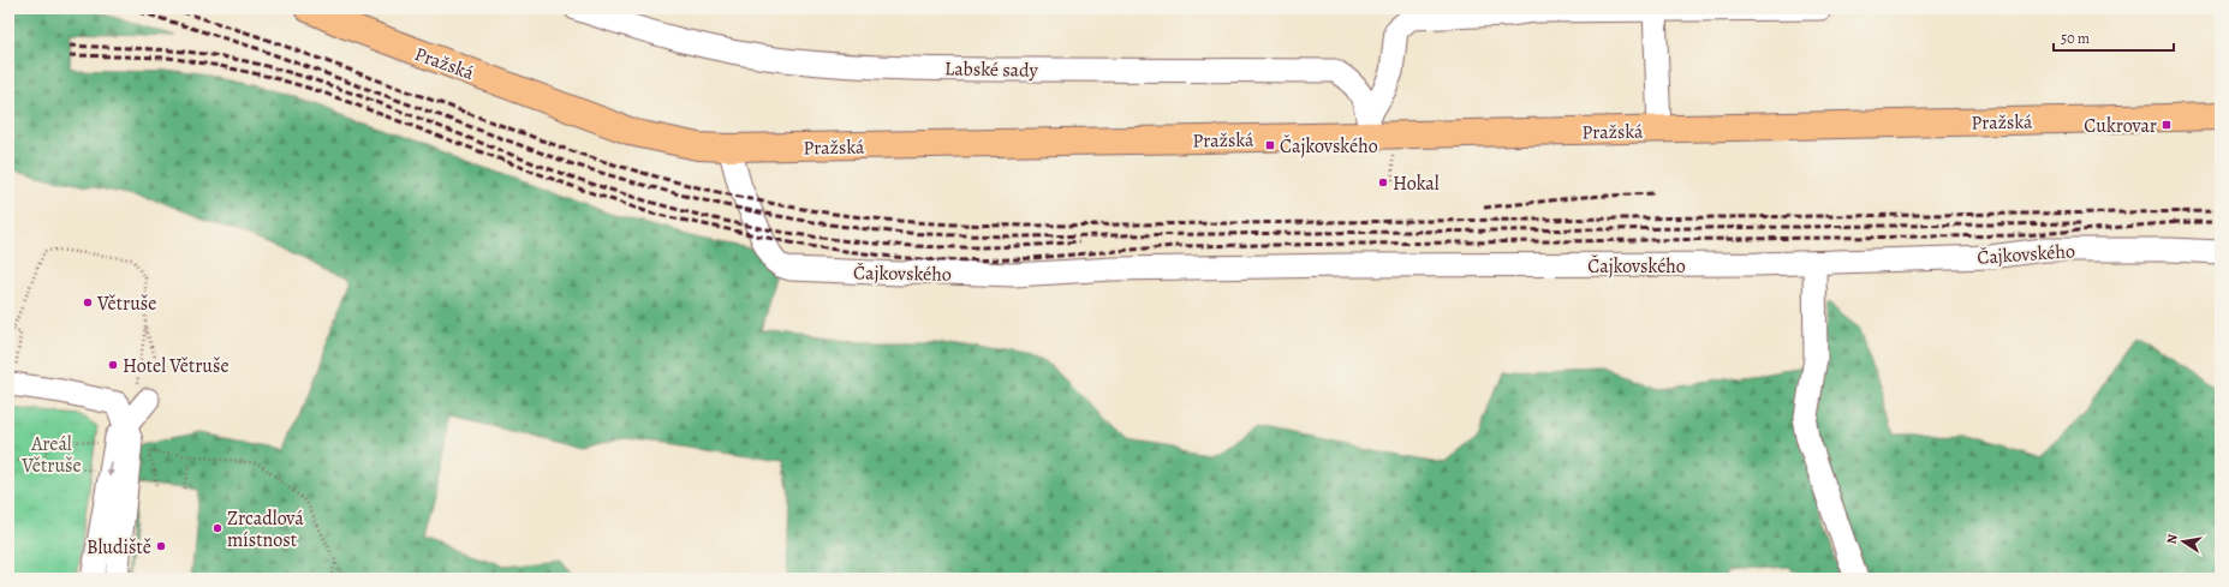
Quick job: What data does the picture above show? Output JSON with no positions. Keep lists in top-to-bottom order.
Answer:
{
  "streets": {
    "main road": ["Pražská"],
    "street": ["Labské sady", "Čajkovského"]
  },
  "crossings": [
    ["Pražská", "Labské sady"],
    ["Pražská", "Čajkovského"]
  ],
  "parks": ["Areál Větruše"],
  "places": {
    "transit": ["Cukrovar", "Čajkovského"],
    "other": [
      "Hokal",
      "Větruše",
      "Hotel Větruše",
      "Zrcadlová místnost",
      "Bludiště"
    ]
  },
  "scale_bar": "50 m",
  "north": "left"
}
